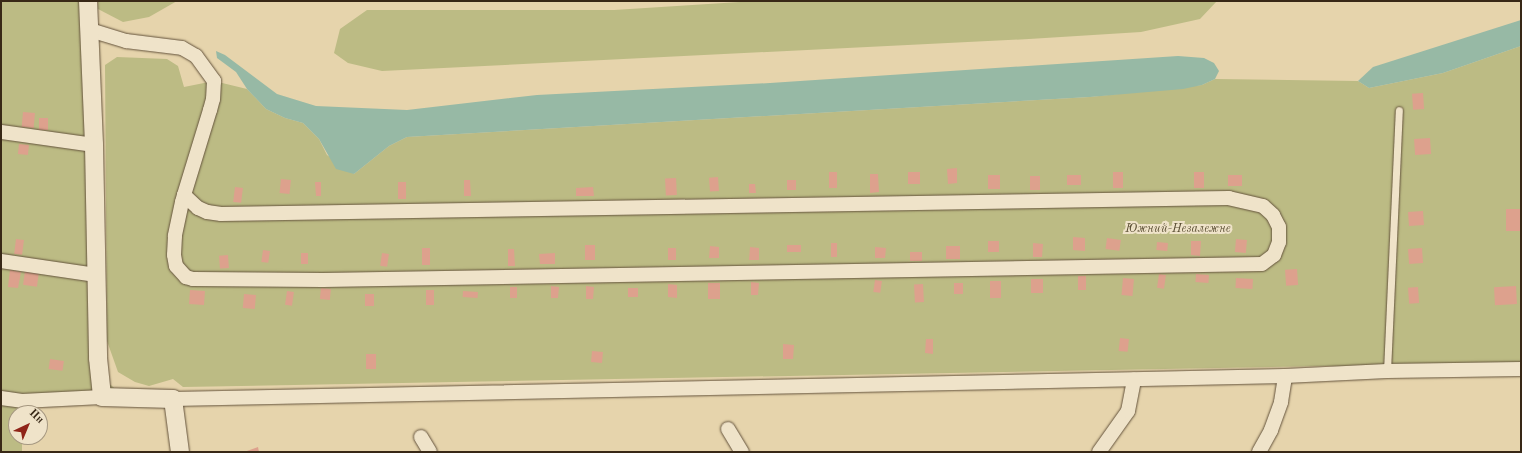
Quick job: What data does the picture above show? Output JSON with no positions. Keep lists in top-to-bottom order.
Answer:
{
  "parks": ["Южний-Незалежне"],
  "north": "top right"
}
